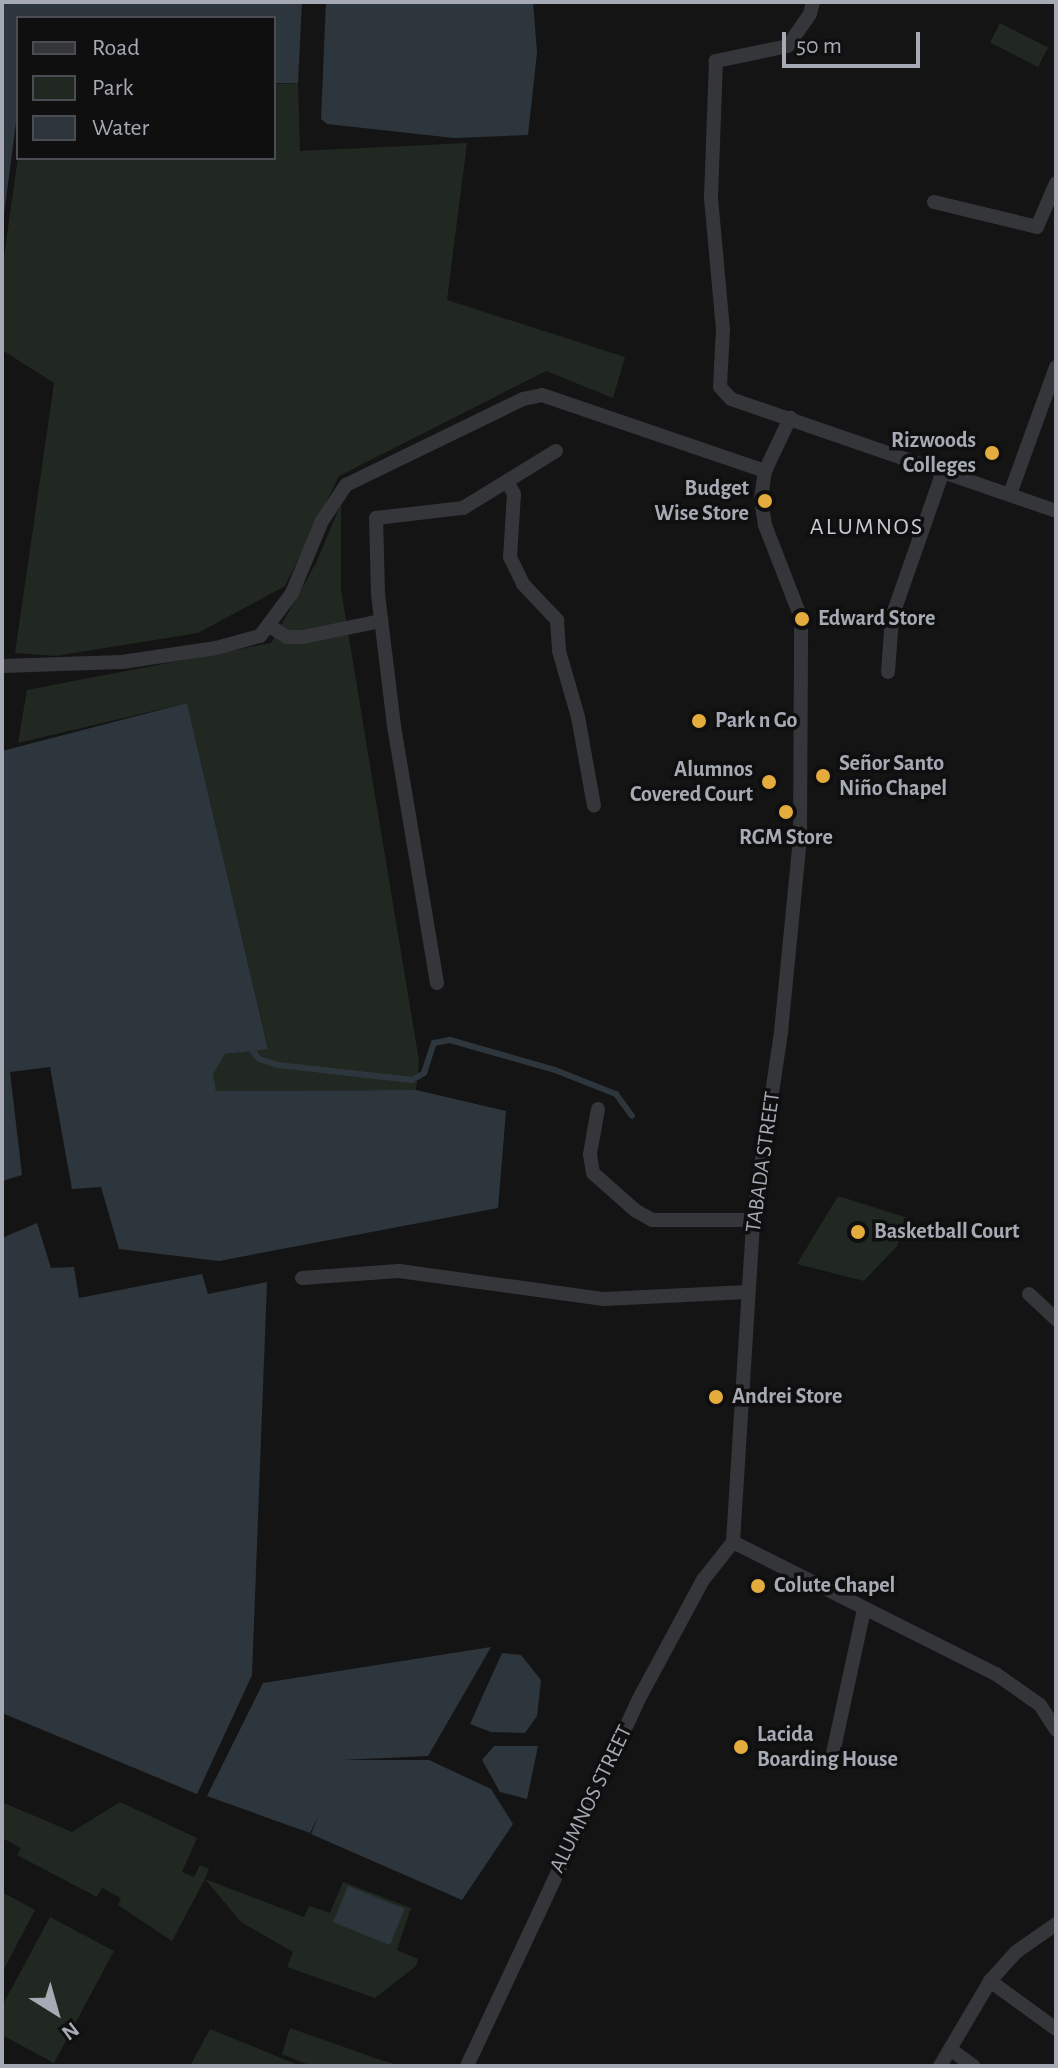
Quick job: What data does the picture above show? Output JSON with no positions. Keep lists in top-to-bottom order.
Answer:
{
  "streets": {
    "street": ["TABADA STREET", "ALUMNOS STREET"]
  },
  "crossings": [
    ["TABADA STREET", "ALUMNOS STREET"]
  ],
  "districts": ["ALUMNOS"],
  "places": [
    "Rizwoods Colleges",
    "Budget Wise Store",
    "Edward Store",
    "Park n Go",
    "Señor Santo Niño Chapel",
    "Alumnos Covered Court",
    "RGM Store",
    "Basketball Court",
    "Andrei Store",
    "Colute Chapel",
    "Lacida Boarding House"
  ],
  "legend": ["Road", "Park", "Water"],
  "scale_bar": "50 m",
  "north": "bottom right"
}
